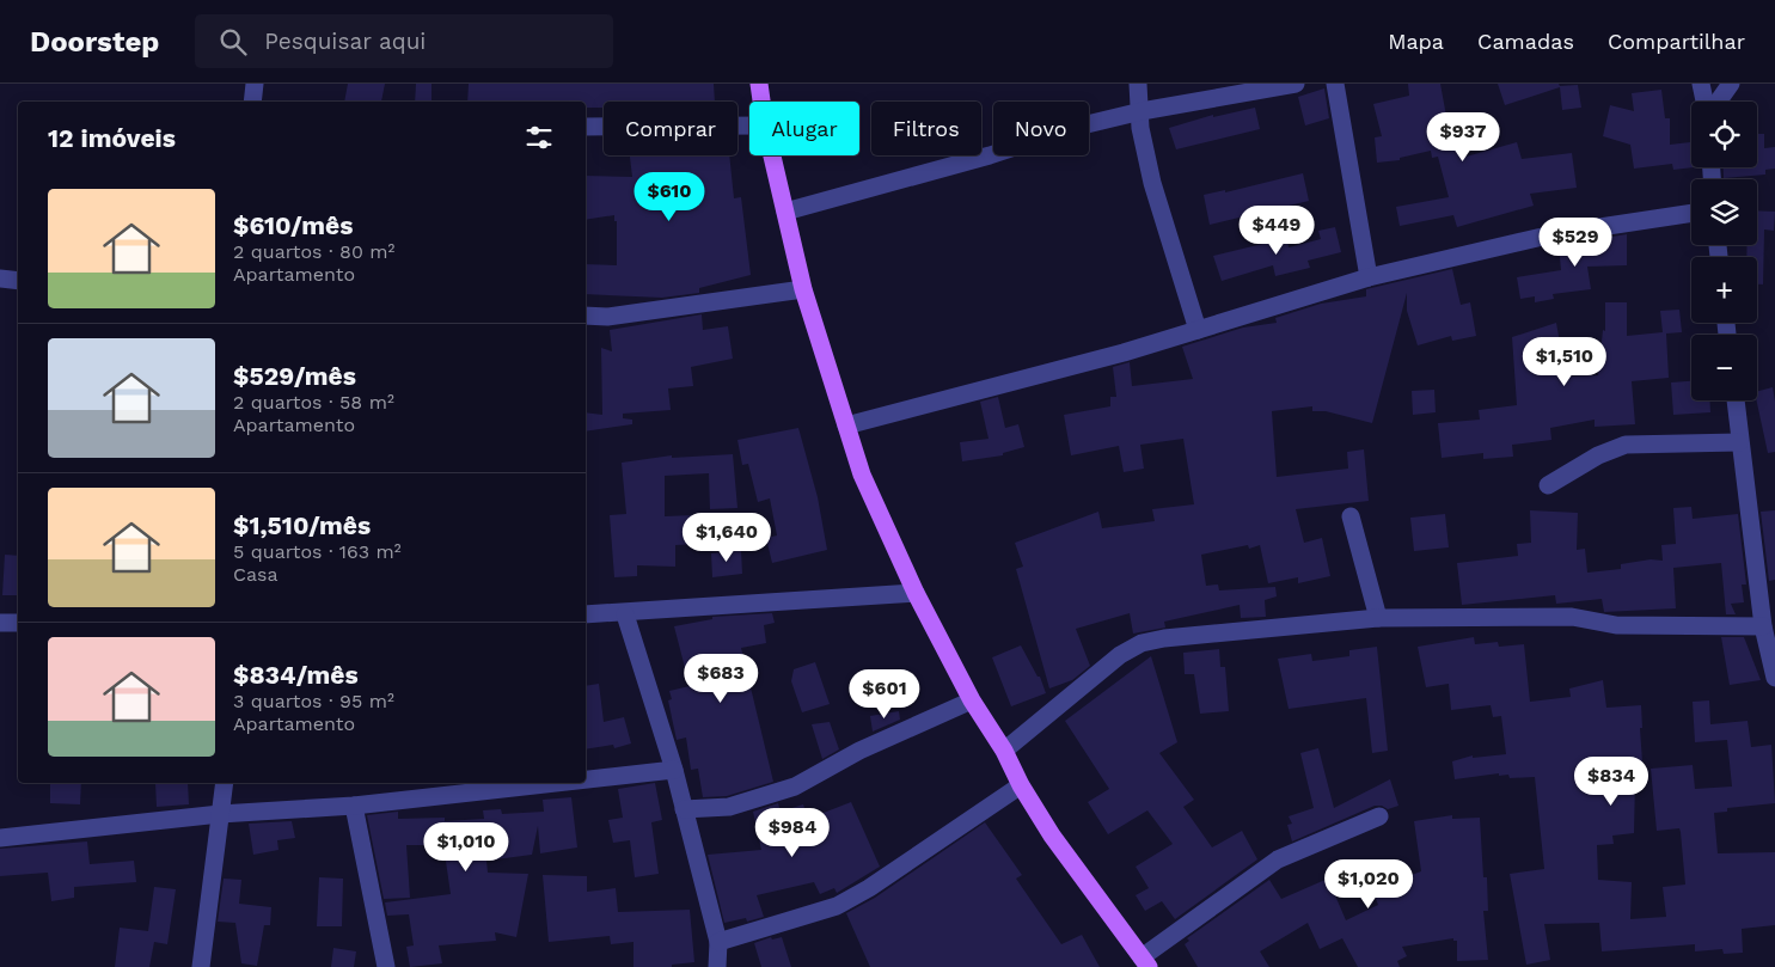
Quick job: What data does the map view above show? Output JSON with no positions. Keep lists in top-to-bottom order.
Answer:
{
  "page": {
    "header": "Doorstep",
    "search": "Pesquisar aqui",
    "nav": ["Mapa", "Camadas", "Compartilhar"],
    "map_buttons": ["+", "−"],
    "chip": [
      "Comprar",
      "Alugar",
      "Filtros",
      "Novo"
    ],
    "heading": "12 imóveis",
    "price": [
      "$937",
      "$610",
      "$449",
      "$529",
      "$1,510",
      "$1,640",
      "$683",
      "$601",
      "$834",
      "$984",
      "$1,010",
      "$1,020"
    ],
    "list": [
      {
        "name": "$610/mês",
        "note": "2 quartos · 80 m² · Apartamento"
      },
      {
        "name": "$529/mês",
        "note": "2 quartos · 58 m² · Apartamento"
      },
      {
        "name": "$1,510/mês",
        "note": "5 quartos · 163 m² · Casa"
      },
      {
        "name": "$834/mês",
        "note": "3 quartos · 95 m² · Apartamento"
      }
    ]
  }
}
